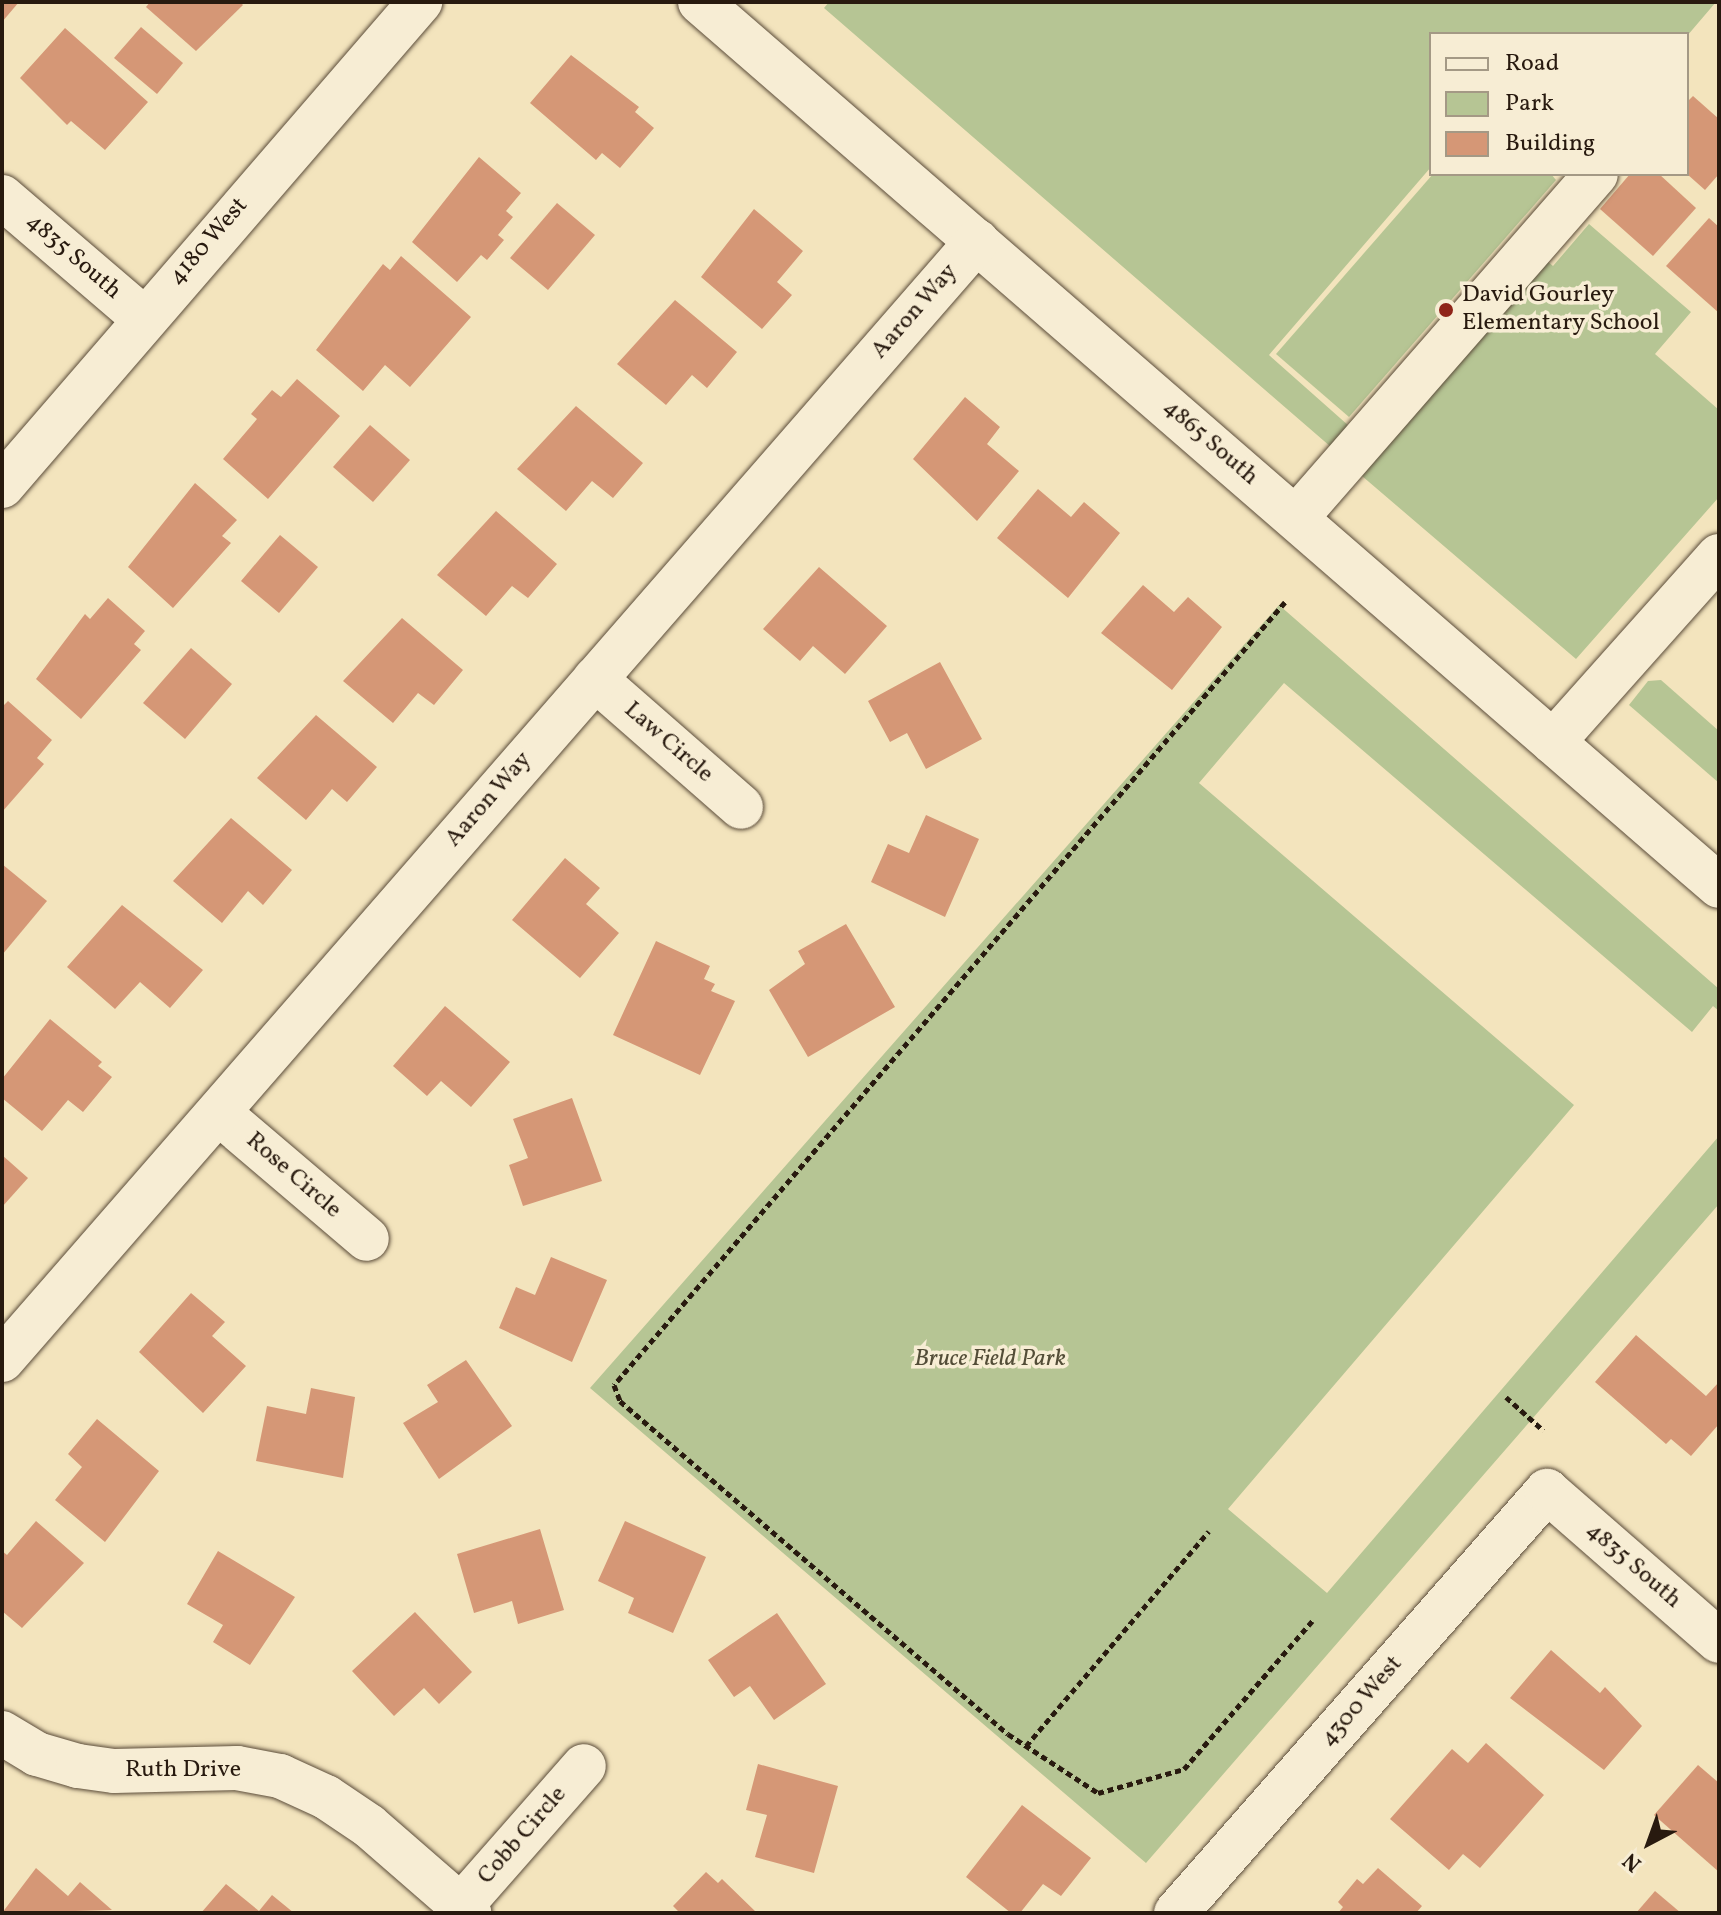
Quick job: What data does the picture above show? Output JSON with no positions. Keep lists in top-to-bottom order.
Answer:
{
  "streets": {
    "street": [
      "4180 West",
      "4835 South",
      "Aaron Way",
      "4865 South",
      "Law Circle",
      "Rose Circle",
      "4300 West",
      "Ruth Drive",
      "Cobb Circle"
    ]
  },
  "crossings": [
    ["4180 West", "4835 South"],
    ["4835 South", "4300 West"],
    ["Aaron Way", "4865 South"],
    ["Aaron Way", "Law Circle"],
    ["Aaron Way", "Rose Circle"],
    ["Ruth Drive", "Cobb Circle"]
  ],
  "parks": ["Bruce Field Park"],
  "places": ["David Gourley Elementary School"],
  "legend": ["Road", "Park", "Building"],
  "north": "bottom left"
}
